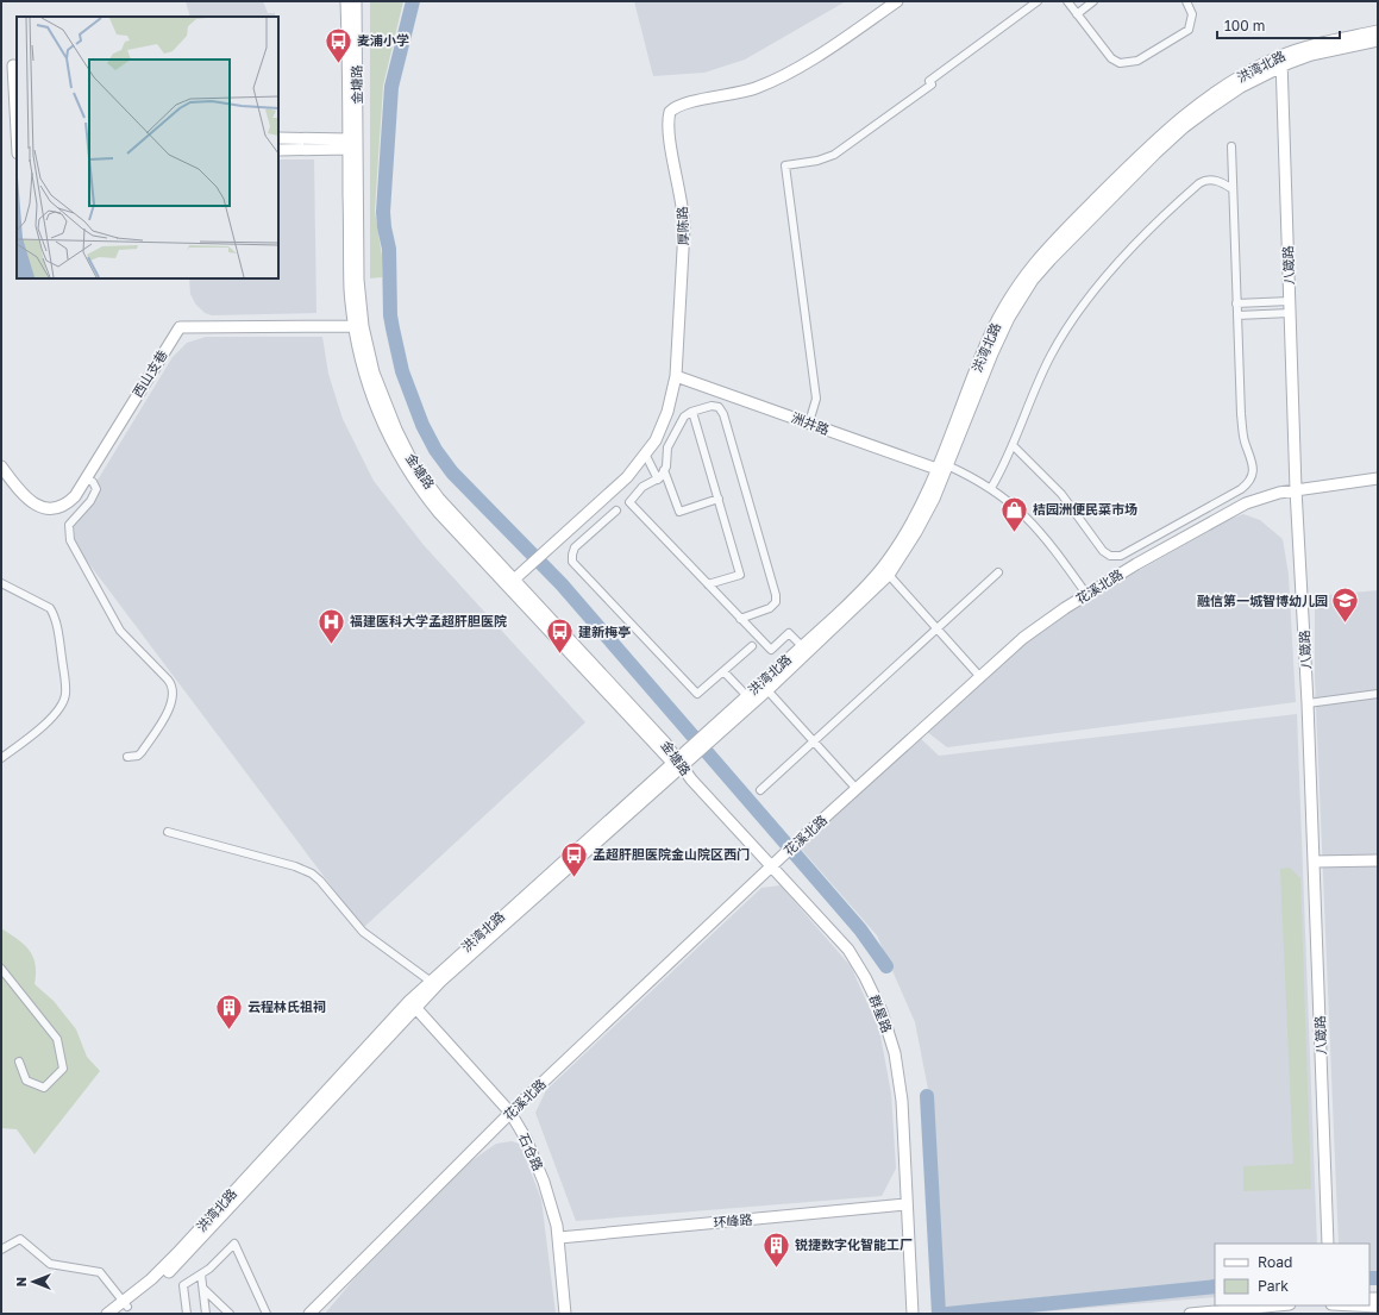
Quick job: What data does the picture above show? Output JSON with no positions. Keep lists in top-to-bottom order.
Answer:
{
  "streets": {
    "street": [
      "洪湾北路",
      "金塘路",
      "厚陈路",
      "八箴路",
      "西山支巷",
      "洲井路",
      "花溪北路",
      "群星路",
      "石仓路",
      "环峰路"
    ]
  },
  "crossings": [
    ["洪湾北路", "金塘路"],
    ["洪湾北路", "八箴路"],
    ["洪湾北路", "洲井路"],
    ["洪湾北路", "石仓路"],
    ["金塘路", "厚陈路"],
    ["金塘路", "西山支巷"],
    ["金塘路", "群星路"],
    ["厚陈路", "洲井路"],
    ["八箴路", "花溪北路"],
    ["花溪北路", "群星路"],
    ["花溪北路", "石仓路"],
    ["群星路", "环峰路"],
    ["石仓路", "环峰路"]
  ],
  "places": {
    "bus stop": ["麦浦小学", "建新梅亭", "孟超肝胆医院金山院区西门"],
    "shop": ["桔园洲便民菜市场"],
    "school or university": ["融信第一城智博幼儿园"],
    "hospital": ["福建医科大学孟超肝胆医院"],
    "building": ["云程林氏祖祠", "锐捷数字化智能工厂"]
  },
  "legend": ["Road", "Park"],
  "scale_bar": "100 m",
  "north": "left"
}
